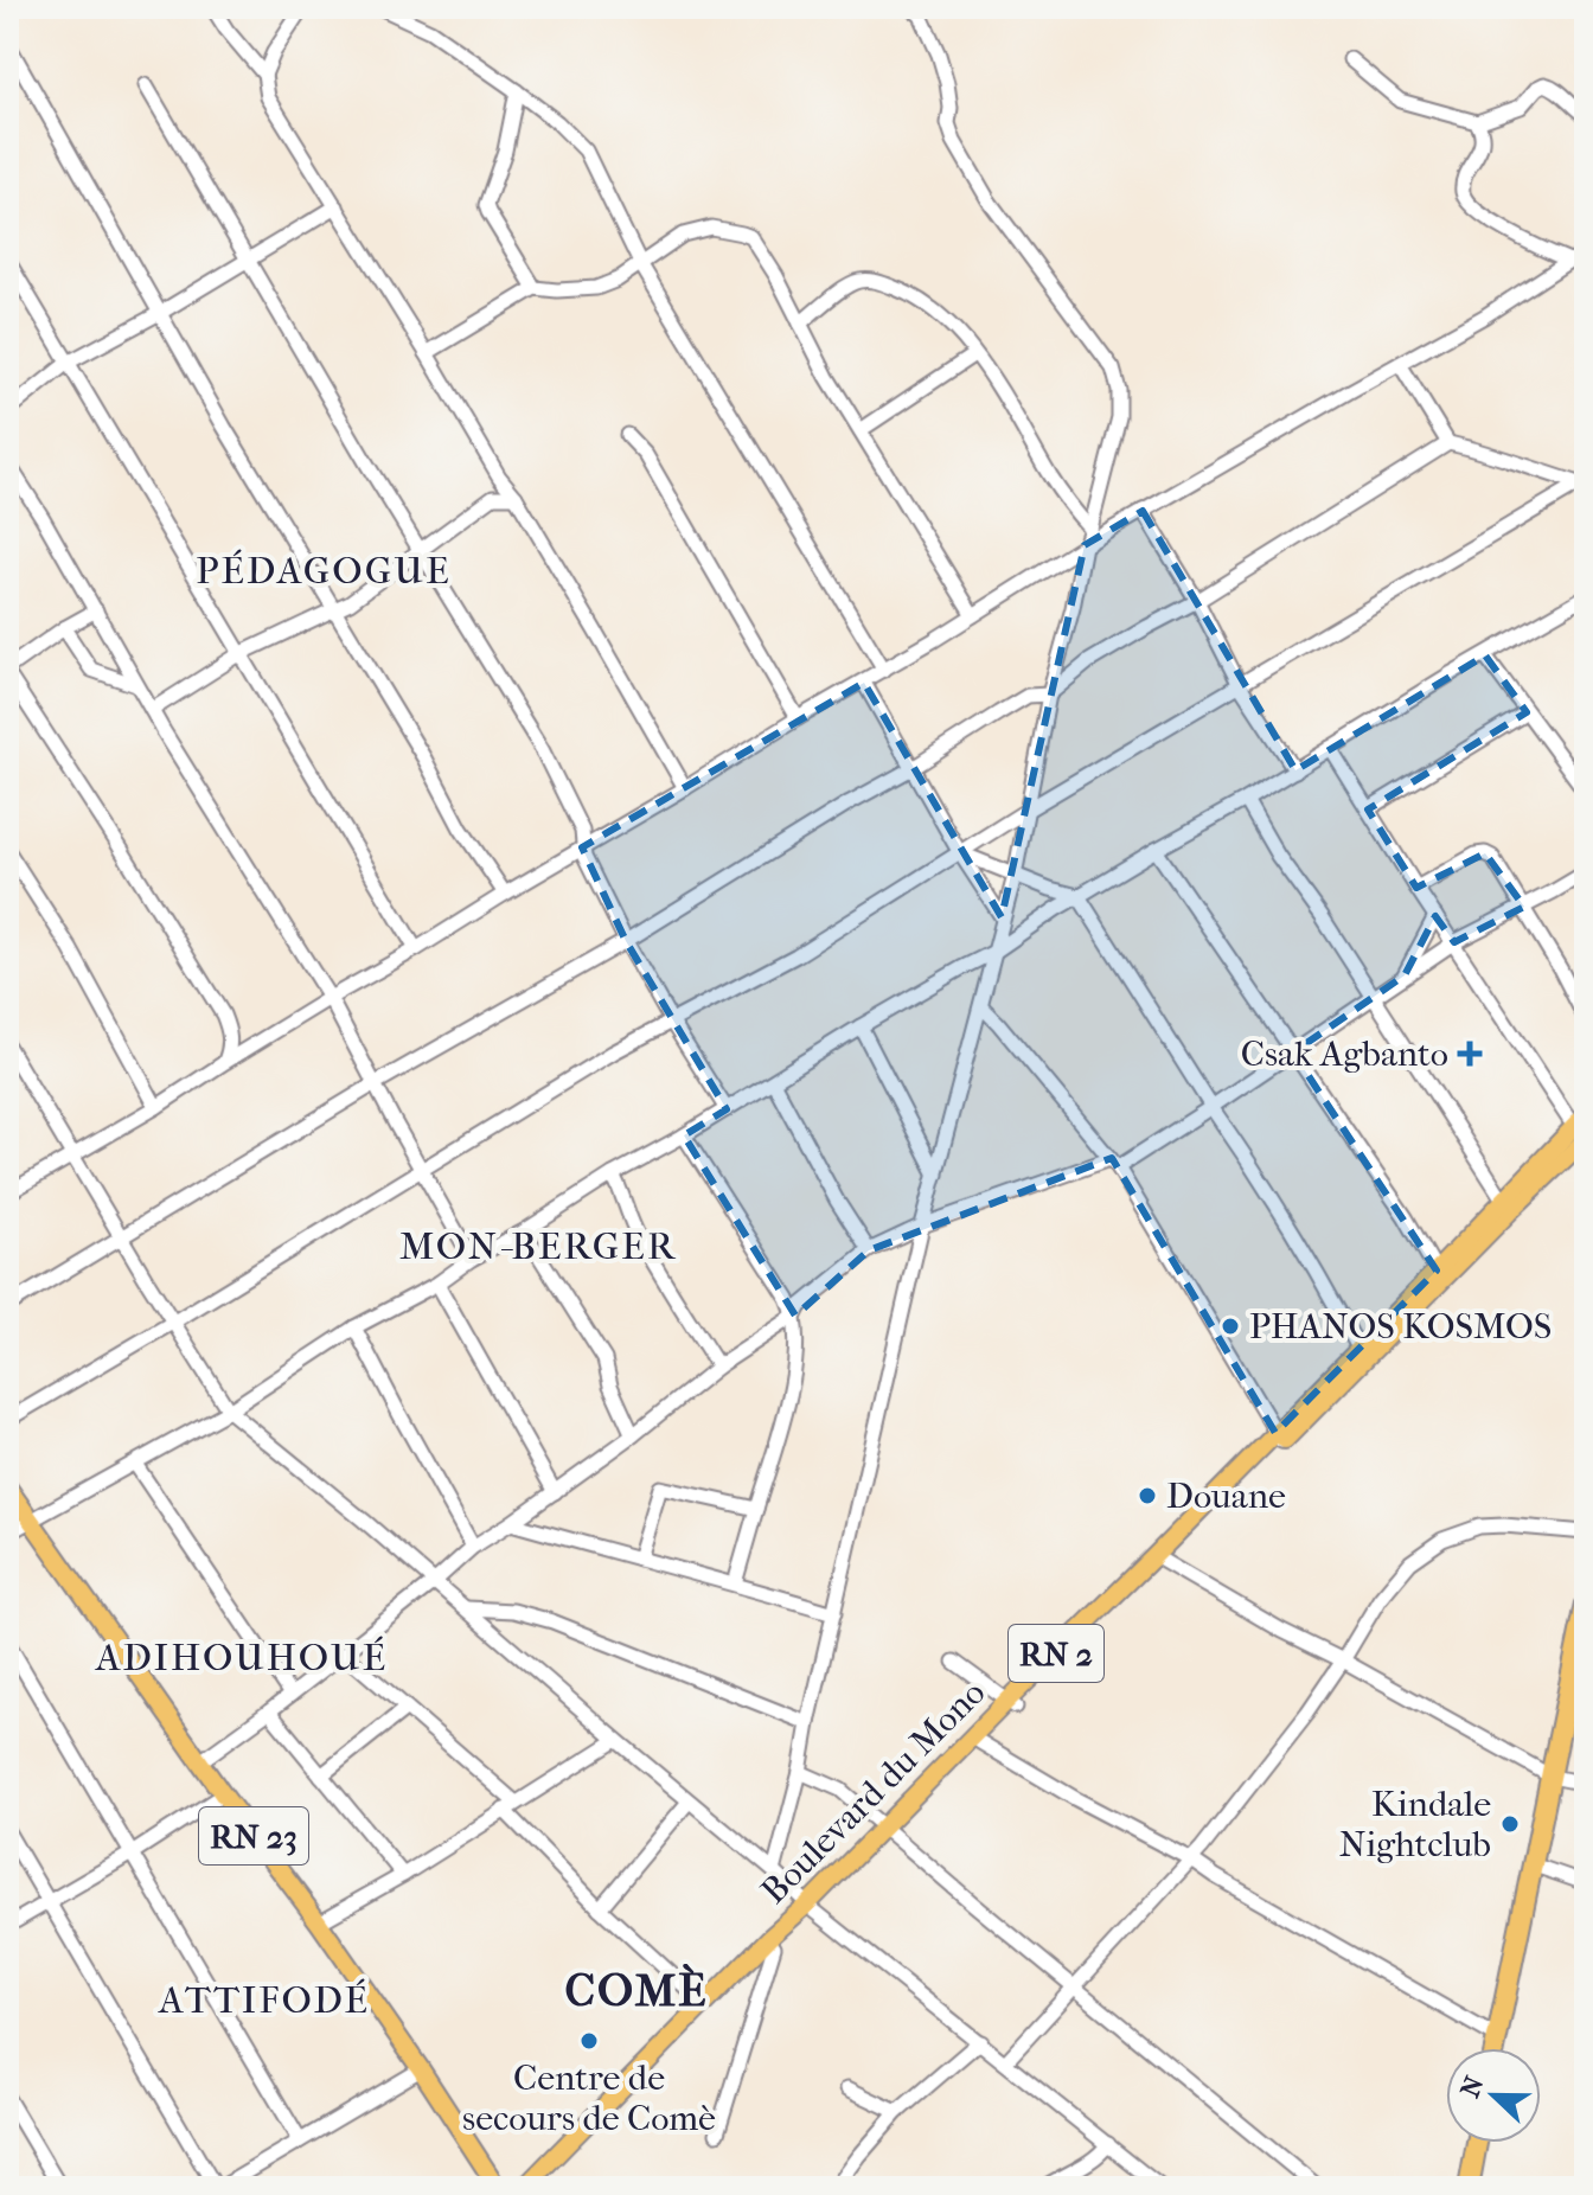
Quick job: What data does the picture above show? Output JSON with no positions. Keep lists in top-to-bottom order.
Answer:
{
  "streets": {
    "main road": ["RN 2", "Boulevard du Mono", "RN 23"]
  },
  "districts": [
    "PÉDAGOGUE",
    "MON-BERGER",
    "ADIHOUHOUÉ",
    "COMÈ",
    "ATTIFODÉ"
  ],
  "places": {
    "health": ["Csak Agbanto"],
    "other": [
      "PHANOS KOSMOS",
      "Douane",
      "Kindale Nightclub",
      "Centre de secours de Comè"
    ]
  },
  "north": "left"
}
